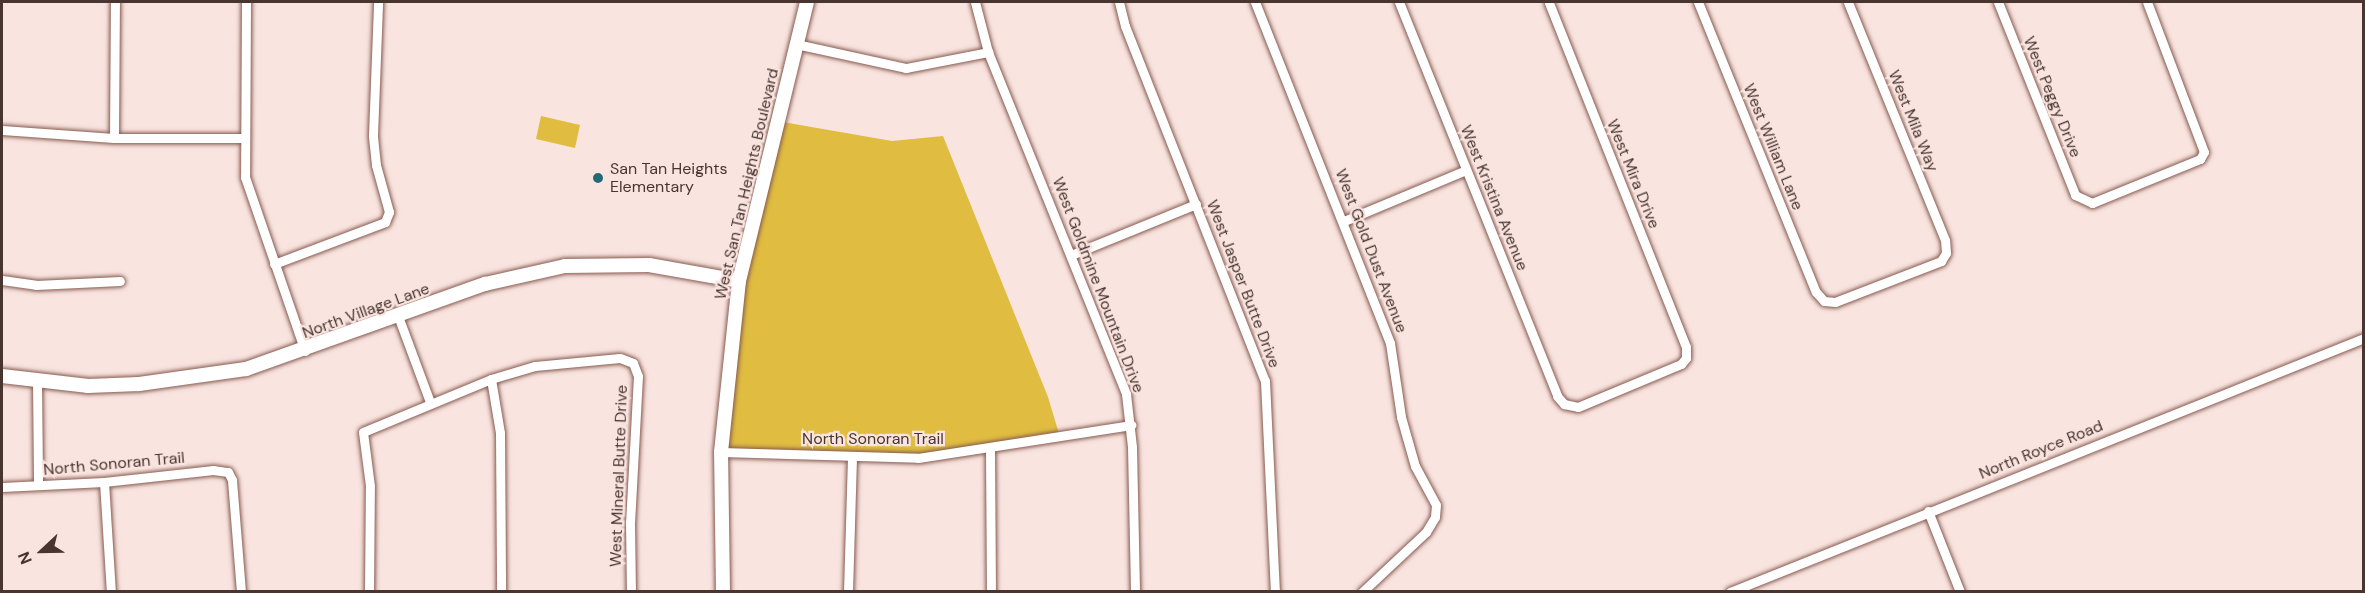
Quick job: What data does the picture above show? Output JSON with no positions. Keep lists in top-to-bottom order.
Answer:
{
  "streets": {
    "street": [
      "West Peggy Drive",
      "West Mila Way",
      "West William Lane",
      "West Mira Drive",
      "West San Tan Heights Boulevard",
      "West Kristina Avenue",
      "West Gold Dust Avenue",
      "West Jasper Butte Drive",
      "West Goldmine Mountain Drive",
      "North Village Lane",
      "North Sonoran Trail",
      "North Royce Road",
      "West Mineral Butte Drive"
    ]
  },
  "crossings": [
    ["West Mila Way", "West William Lane"],
    ["West Mira Drive", "West Kristina Avenue"],
    ["West San Tan Heights Boulevard", "North Village Lane"],
    ["West San Tan Heights Boulevard", "North Sonoran Trail"],
    ["West Goldmine Mountain Drive", "North Sonoran Trail"]
  ],
  "places": ["San Tan Heights Elementary"],
  "north": "left"
}
